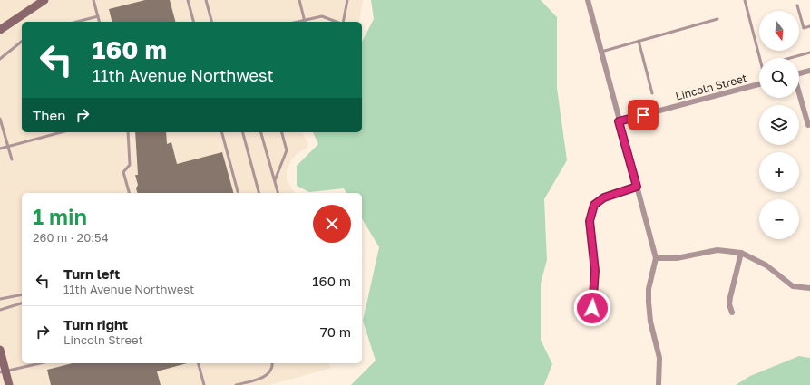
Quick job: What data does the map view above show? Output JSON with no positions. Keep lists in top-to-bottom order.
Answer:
{
  "streets": {
    "street": ["Lincoln Street"]
  },
  "north": "bottom",
  "page": {
    "map_buttons": ["+", "−"],
    "turn": ["160 m", "11th Avenue Northwest"],
    "then": "Then",
    "heading": ["1 min", "260 m · 20:54"],
    "list": [
      {
        "name": "Turn left",
        "note": "11th Avenue Northwest",
        "value": "160 m"
      },
      {
        "name": "Turn right",
        "note": "Lincoln Street",
        "value": "70 m"
      }
    ]
  }
}
